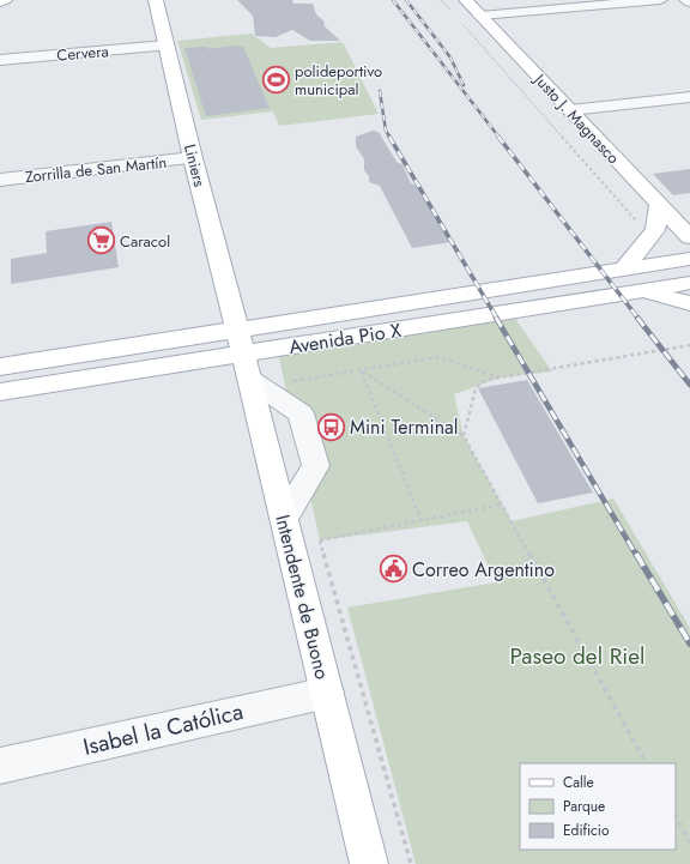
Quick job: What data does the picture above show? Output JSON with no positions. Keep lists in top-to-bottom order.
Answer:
{
  "streets": {
    "main road": [
      "Justo J. Magnasco",
      "Liniers",
      "Avenida Pio X",
      "Intendente de Buono"
    ],
    "street": ["Cervera", "Zorrilla de San Martín", "Isabel la Católica"]
  },
  "crossings": [
    ["Cervera", "Liniers"],
    ["Liniers", "Zorrilla de San Martín"],
    ["Liniers", "Avenida Pio X"],
    ["Liniers", "Intendente de Buono"],
    ["Avenida Pio X", "Intendente de Buono"],
    ["Intendente de Buono", "Isabel la Católica"]
  ],
  "parks": ["Paseo del Riel"],
  "places": {
    "sports": ["polideportivo municipal"],
    "supermarket": ["Caracol"],
    "bus stop": ["Mini Terminal"],
    "public building": ["Correo Argentino"]
  },
  "legend": ["Calle", "Parque", "Edificio"]
}
